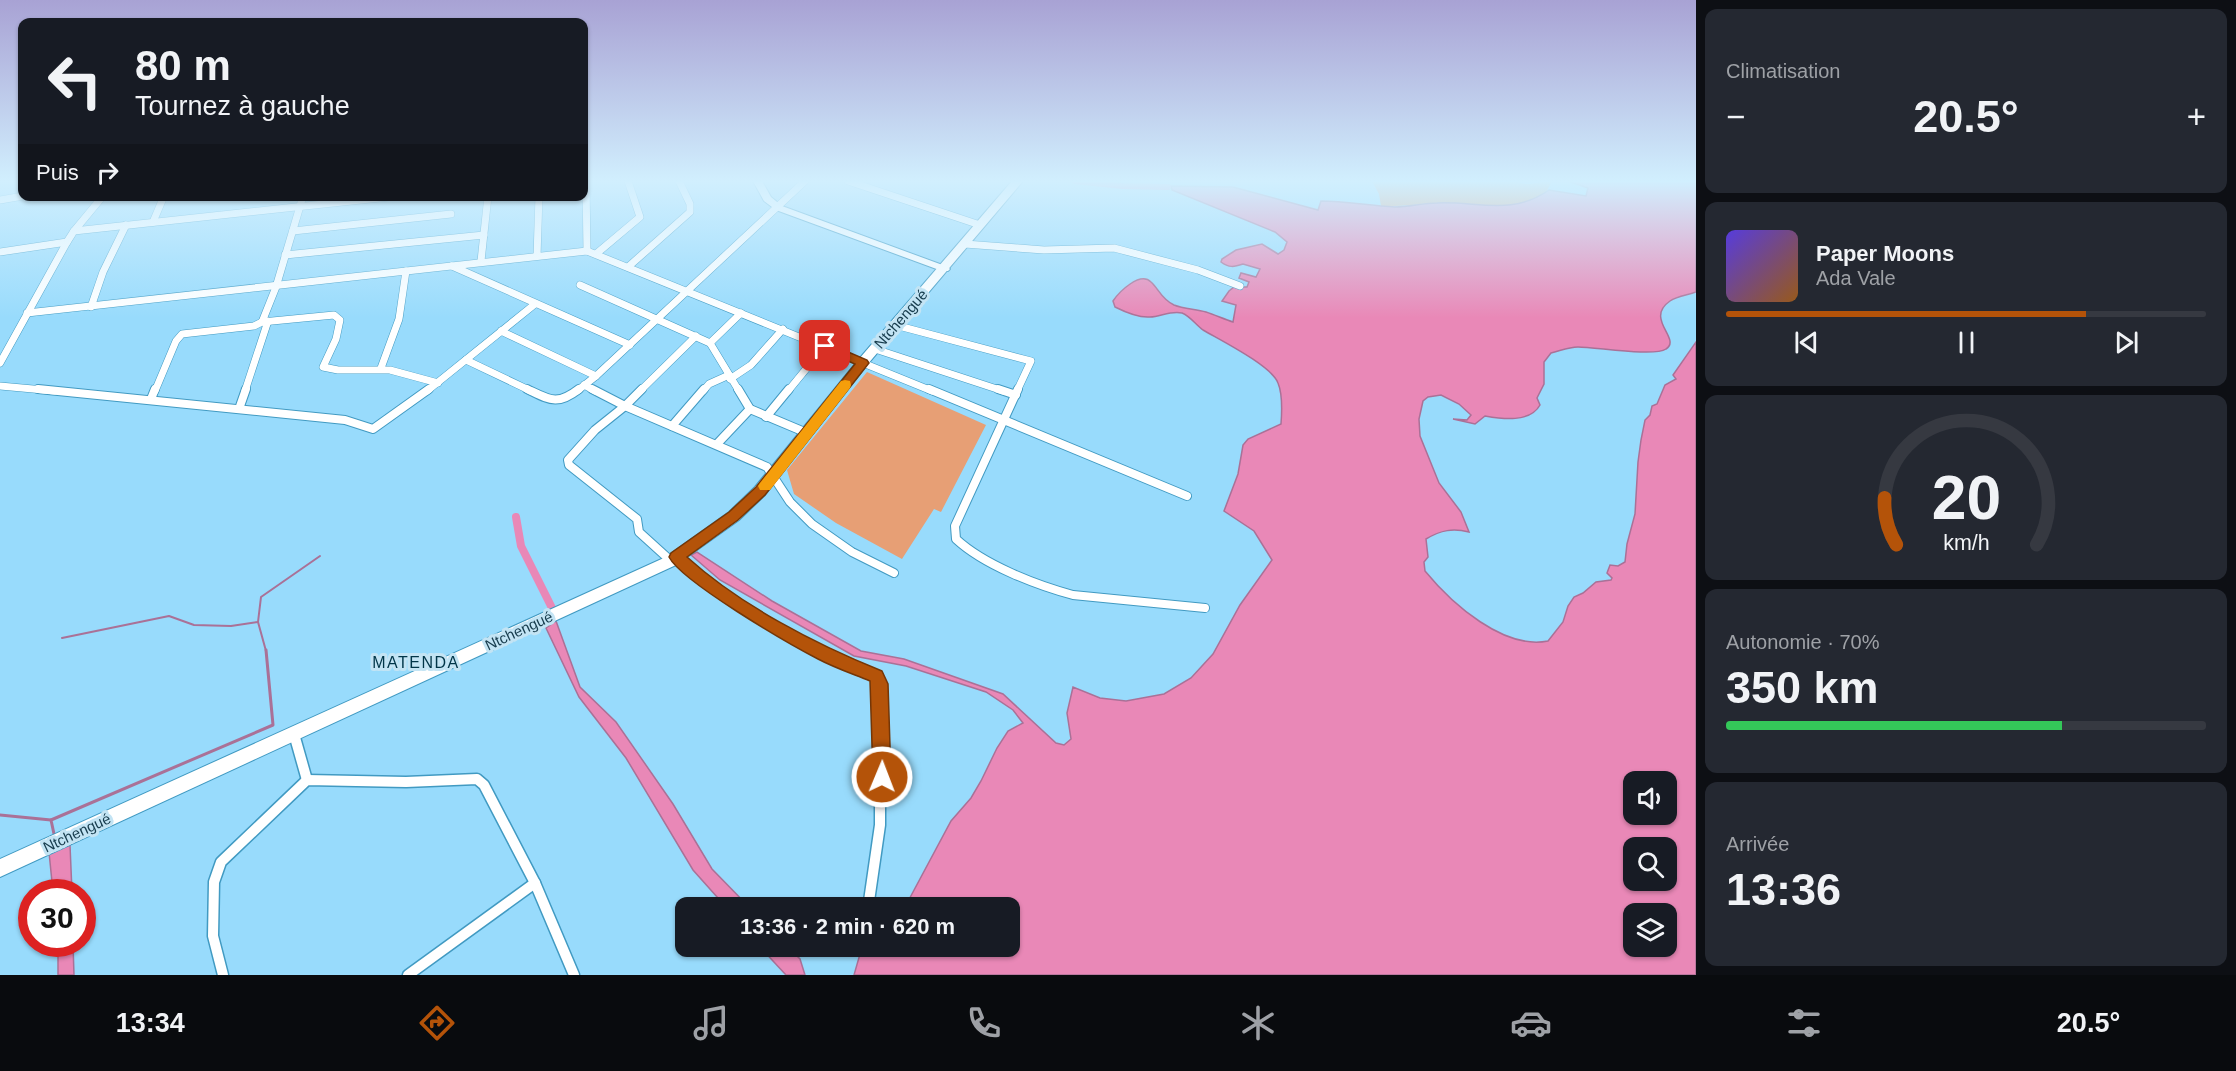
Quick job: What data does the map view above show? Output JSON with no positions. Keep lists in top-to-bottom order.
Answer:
{
  "streets": {
    "main road": ["Ntchengué"]
  },
  "districts": ["MATENDA"],
  "page": {
    "tile": [
      "Climatisation",
      ["Autonomie · 70%", "350 km"],
      ["Arrivée", "13:36"]
    ],
    "turn": ["80 m", "Tournez à gauche"],
    "heat": ["−", "20.5°", "+"],
    "then": "Puis",
    "song": ["Paper Moons", "Ada Vale"],
    "limit": "30",
    "trip": "13:36 · 2 min · 620 m",
    "tabs": ["13:34", "20.5°"],
    "gauge": ["20", "km/h"]
  }
}
